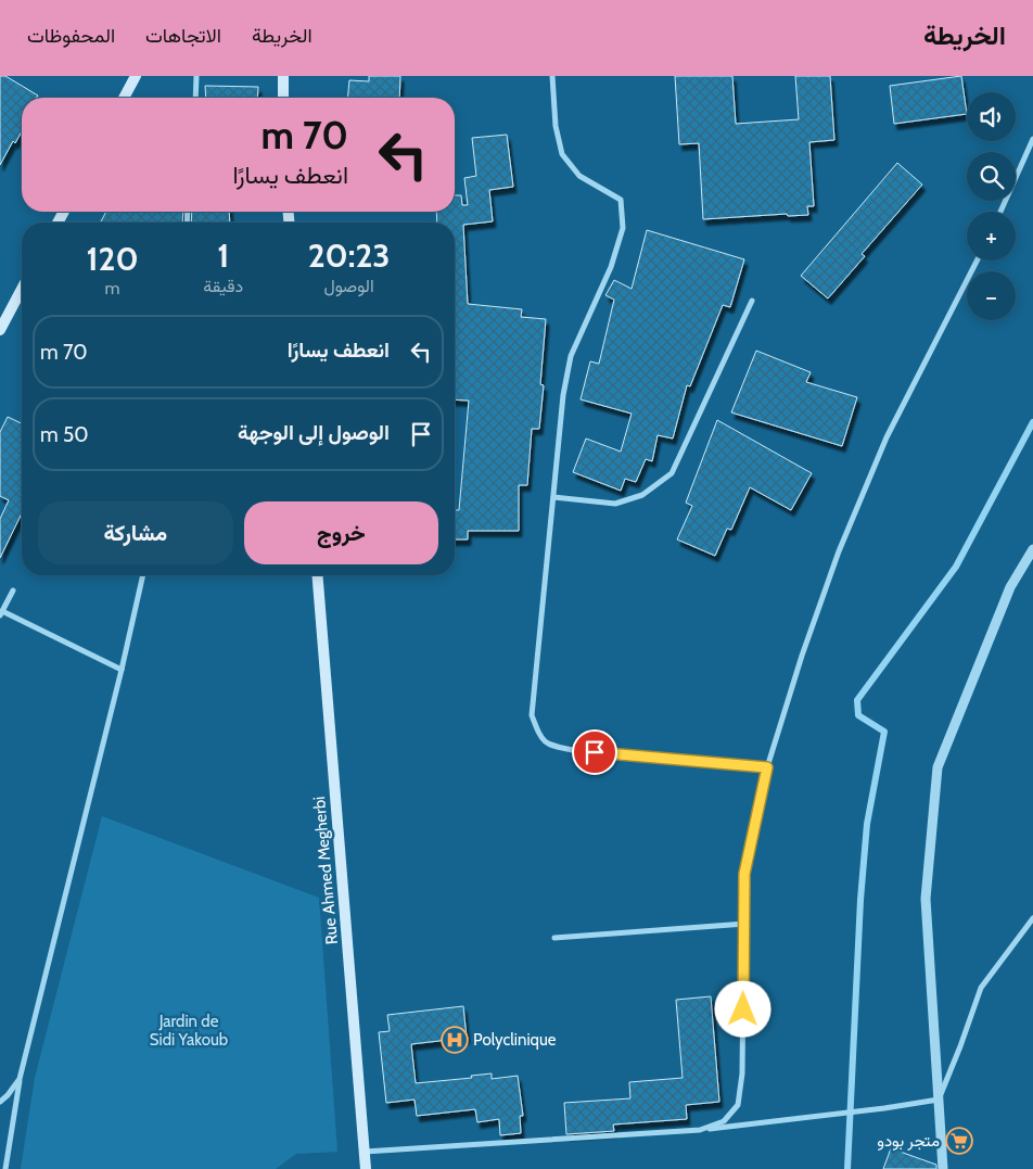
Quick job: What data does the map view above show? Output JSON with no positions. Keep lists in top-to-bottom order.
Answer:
{
  "streets": {
    "main road": ["Rue Ahmed Megherbi"]
  },
  "parks": ["Jardin de Sidi Yakoub"],
  "places": {
    "hospital": ["Polyclinique"],
    "supermarket": ["متجر بودو"]
  },
  "page": {
    "header": "الخريطة",
    "nav": ["الخريطة", "الاتجاهات", "المحفوظات"],
    "map_buttons": ["+", "−"],
    "turn": ["70 m", "انعطف يسارًا"],
    "eta": [
      "20:23",
      "الوصول",
      "1",
      "دقيقة",
      "120",
      "m"
    ],
    "list": [
      {
        "name": "انعطف يسارًا",
        "value": "70 m"
      },
      {
        "name": "الوصول إلى الوجهة",
        "value": "50 m"
      }
    ],
    "buttons": ["خروج", "مشاركة"]
  }
}
